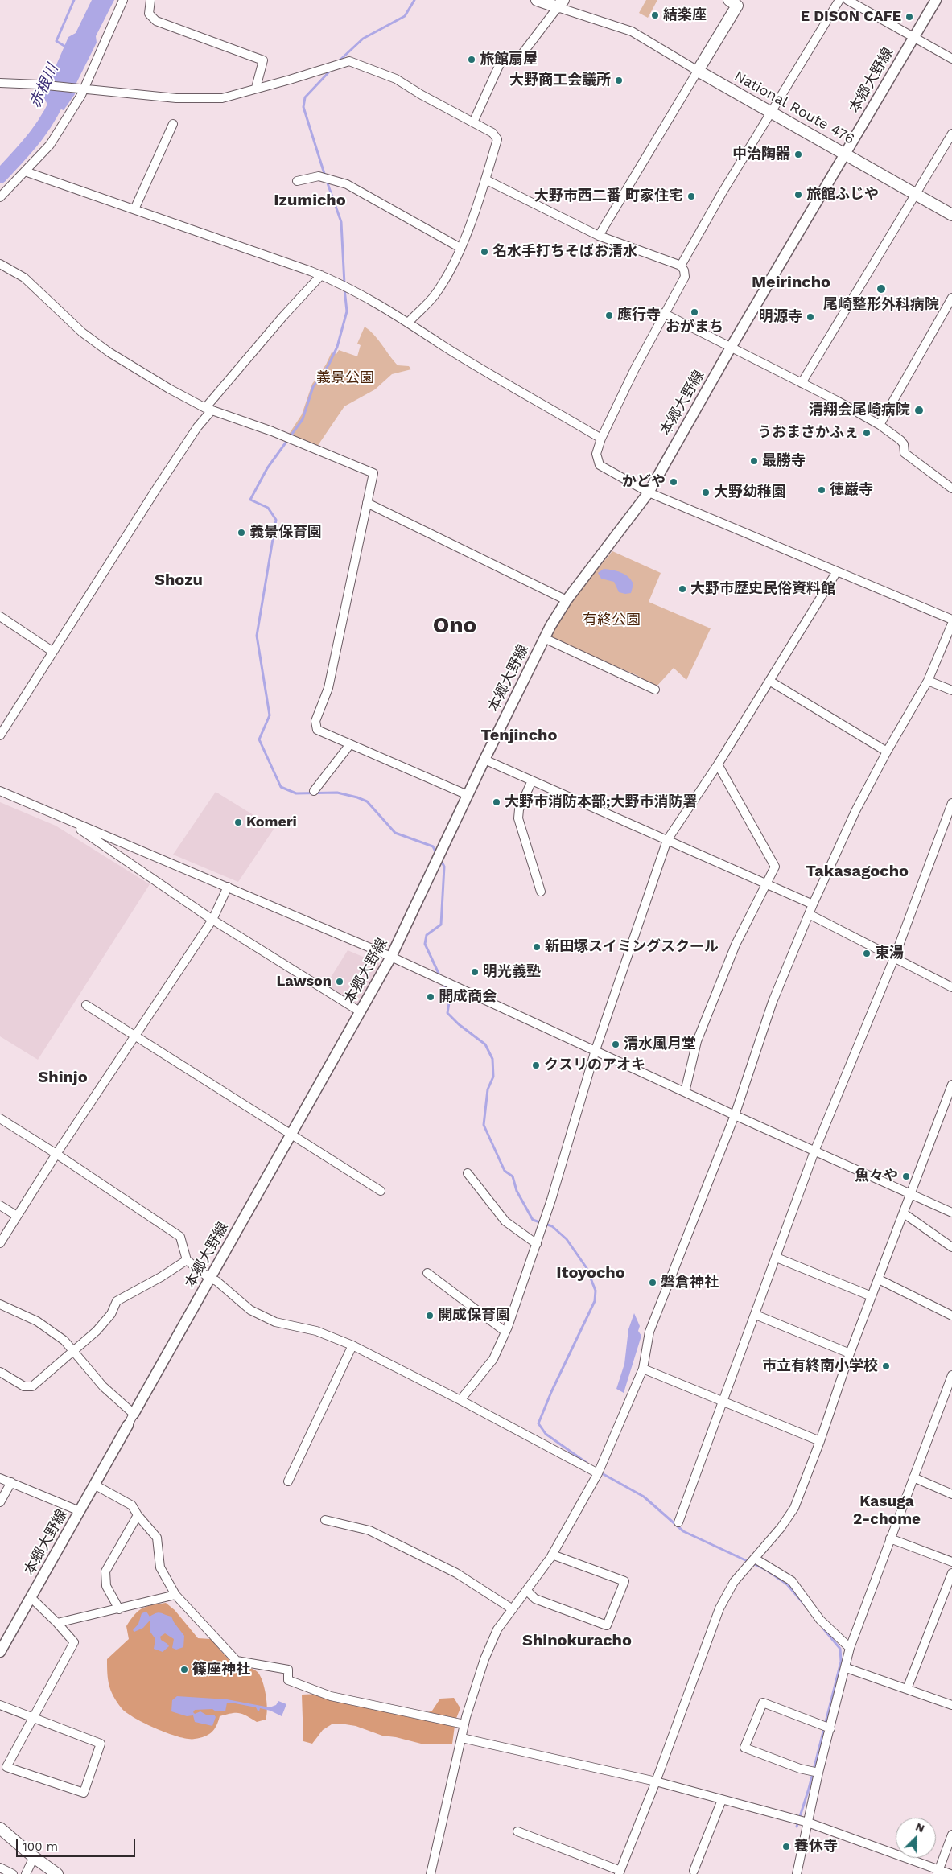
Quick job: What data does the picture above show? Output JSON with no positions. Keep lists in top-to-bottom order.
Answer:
{
  "streets": {
    "highway": ["National Route 476"],
    "main road": ["本郷大野線"]
  },
  "crossings": [
    ["本郷大野線", "National Route 476"]
  ],
  "districts": [
    "Izumicho",
    "Meirincho",
    "Shozu",
    "Ono",
    "Tenjincho",
    "Takasagocho",
    "Shinjo",
    "Itoyocho",
    "Kasuga 2-chome",
    "Shinokuracho"
  ],
  "water": ["赤根川"],
  "parks": ["義景公園", "有終公園"],
  "places": [
    "結楽座",
    "E DISON CAFE",
    "旅館扇屋",
    "大野商工会議所",
    "中治陶器",
    "旅館ふじや",
    "大野市西二番 町家住宅",
    "名水手打ちそばお清水",
    "尾崎整形外科病院",
    "おがまち",
    "應行寺",
    "明源寺",
    "清翔会尾崎病院",
    "うおまさかふぇ",
    "最勝寺",
    "かどや",
    "徳巌寺",
    "大野幼稚園",
    "義景保育園",
    "大野市歴史民俗資料館",
    "大野市消防本部;大野市消防署",
    "Komeri",
    "新田塚スイミングスクール",
    "東湯",
    "明光義塾",
    "Lawson",
    "開成商会",
    "清水風月堂",
    "クスリのアオキ",
    "魚々や",
    "磐倉神社",
    "開成保育園",
    "市立有終南小学校",
    "篠座神社",
    "養休寺"
  ],
  "scale_bar": "100 m",
  "north": "top right"
}
